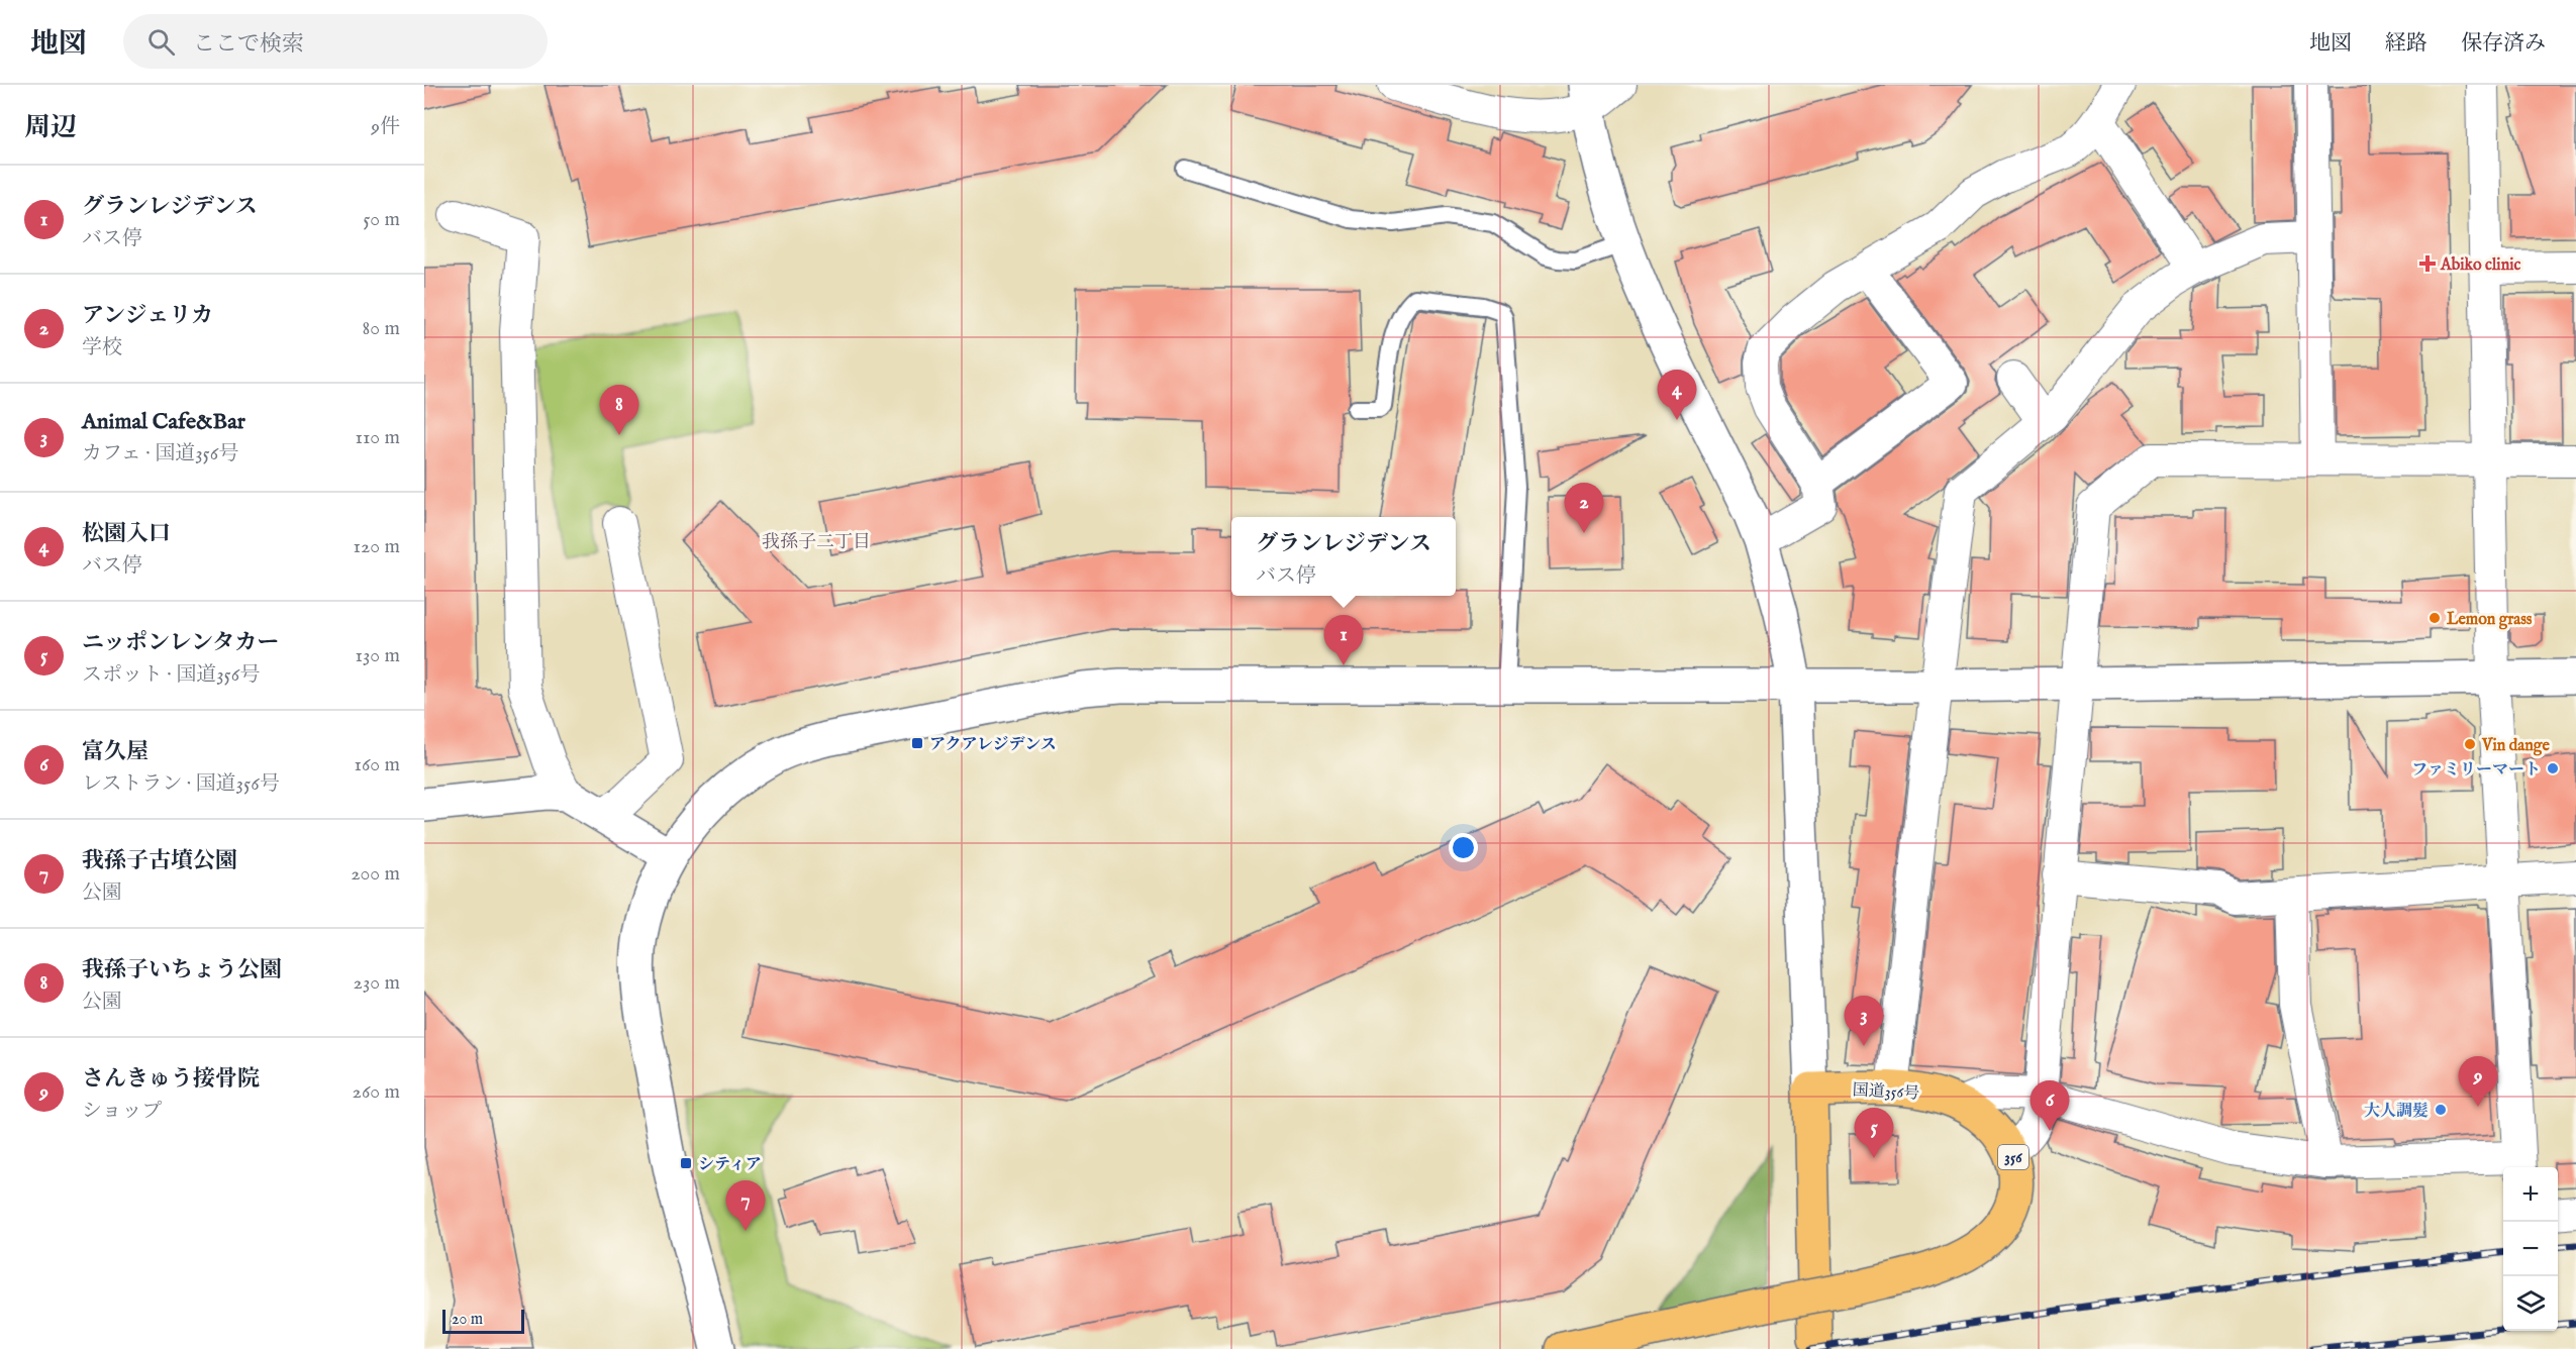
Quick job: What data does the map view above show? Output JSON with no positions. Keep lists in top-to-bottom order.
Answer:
{
  "streets": {
    "highway": ["国道356号", "356"]
  },
  "districts": ["我孫子二丁目"],
  "places": {
    "health": ["Abiko clinic"],
    "other": [
      "Lemon grass",
      "Vin dange",
      "ファミリーマート",
      "大人調髪"
    ],
    "transit": ["アクアレジデンス", "シティア"]
  },
  "scale_bar": "20 m",
  "page": {
    "header": "地図",
    "search": "ここで検索",
    "nav": ["地図", "経路", "保存済み"],
    "heading": ["周辺", "9件"],
    "list": [
      {
        "mark": "1",
        "name": "グランレジデンス",
        "note": "バス停",
        "value": "50 m"
      },
      {
        "mark": "2",
        "name": "アンジェリカ",
        "note": "学校",
        "value": "80 m"
      },
      {
        "mark": "3",
        "name": "Animal Cafe&Bar",
        "note": "カフェ · 国道356号",
        "value": "110 m"
      },
      {
        "mark": "4",
        "name": "松園入口",
        "note": "バス停",
        "value": "120 m"
      },
      {
        "mark": "5",
        "name": "ニッポンレンタカー",
        "note": "スポット · 国道356号",
        "value": "130 m"
      },
      {
        "mark": "6",
        "name": "富久屋",
        "note": "レストラン · 国道356号",
        "value": "160 m"
      },
      {
        "mark": "7",
        "name": "我孫子古墳公園",
        "note": "公園",
        "value": "200 m"
      },
      {
        "mark": "8",
        "name": "我孫子いちょう公園",
        "note": "公園",
        "value": "230 m"
      },
      {
        "mark": "9",
        "name": "さんきゅう接骨院",
        "note": "ショップ",
        "value": "260 m"
      }
    ],
    "pins": [
      "4",
      "8",
      "2",
      "1",
      "3",
      "9",
      "6",
      "5",
      "7"
    ],
    "popup": ["グランレジデンス", "バス停"],
    "map_buttons": ["+", "−"],
    "scale": "20 m"
  }
}
